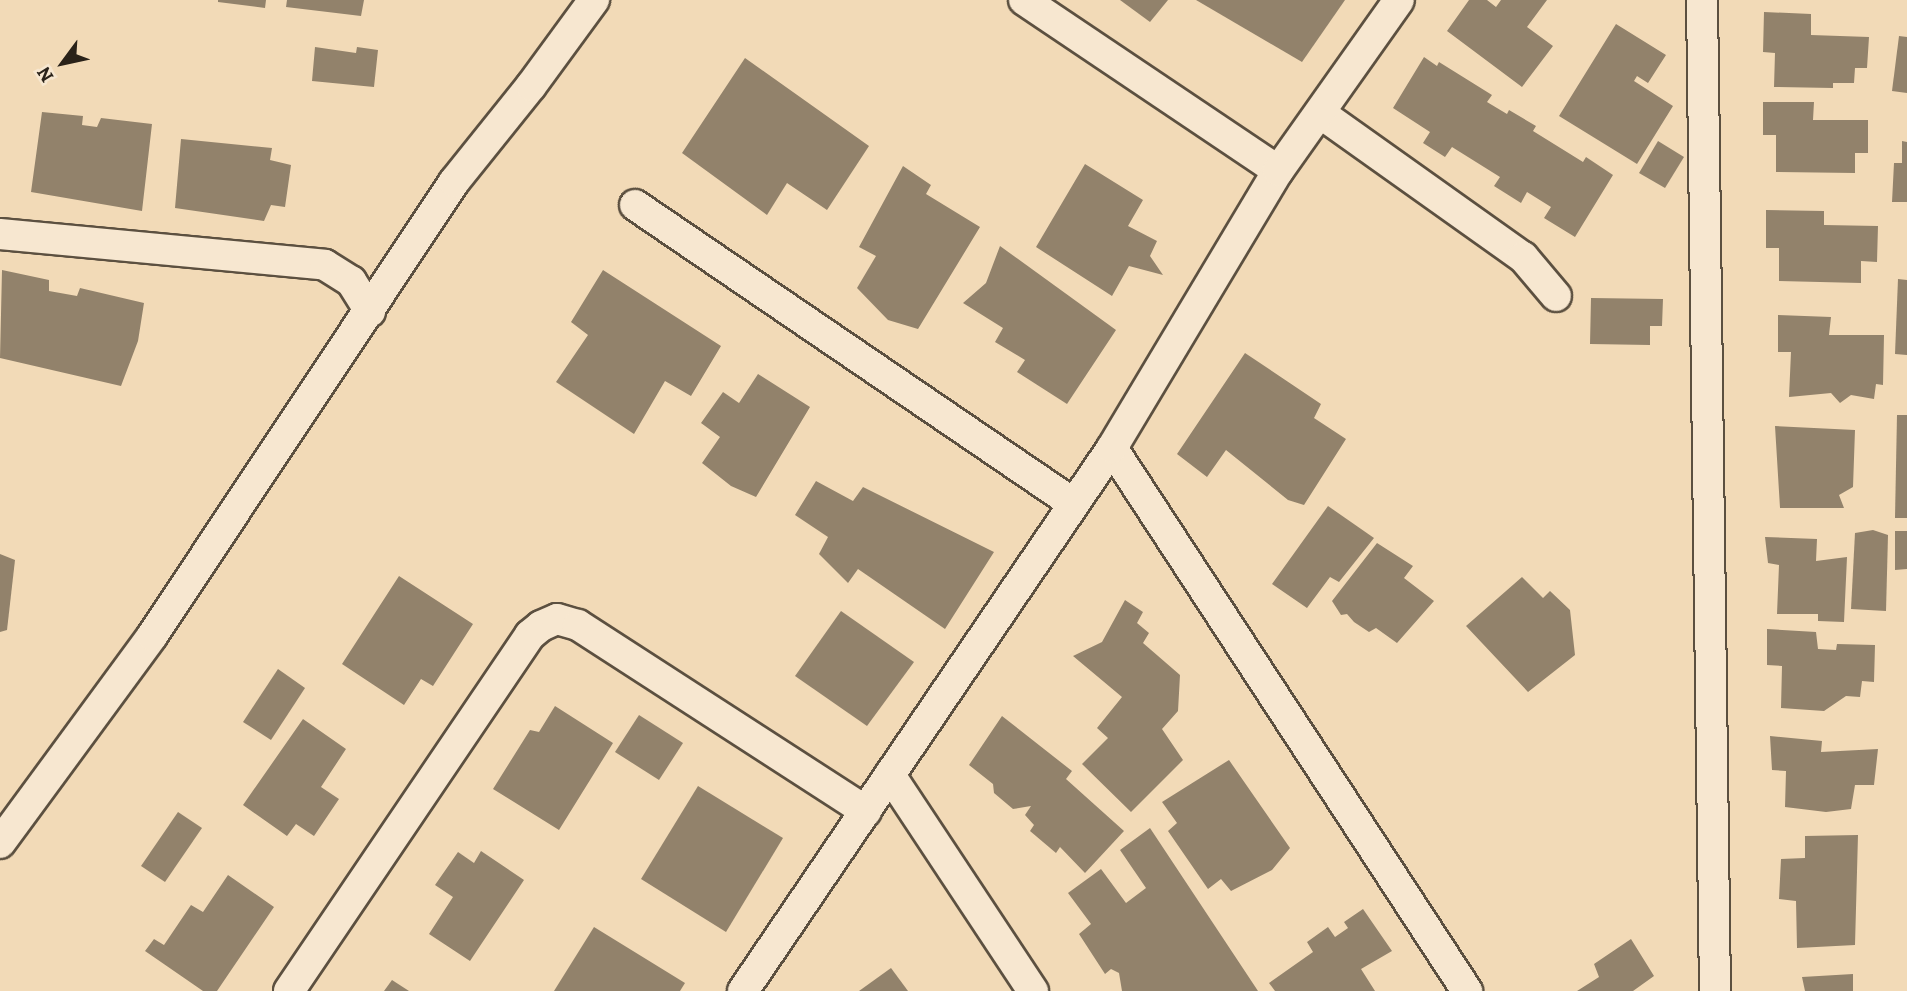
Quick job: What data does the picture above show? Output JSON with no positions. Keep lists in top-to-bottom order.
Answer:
{
  "north": "bottom left"
}
